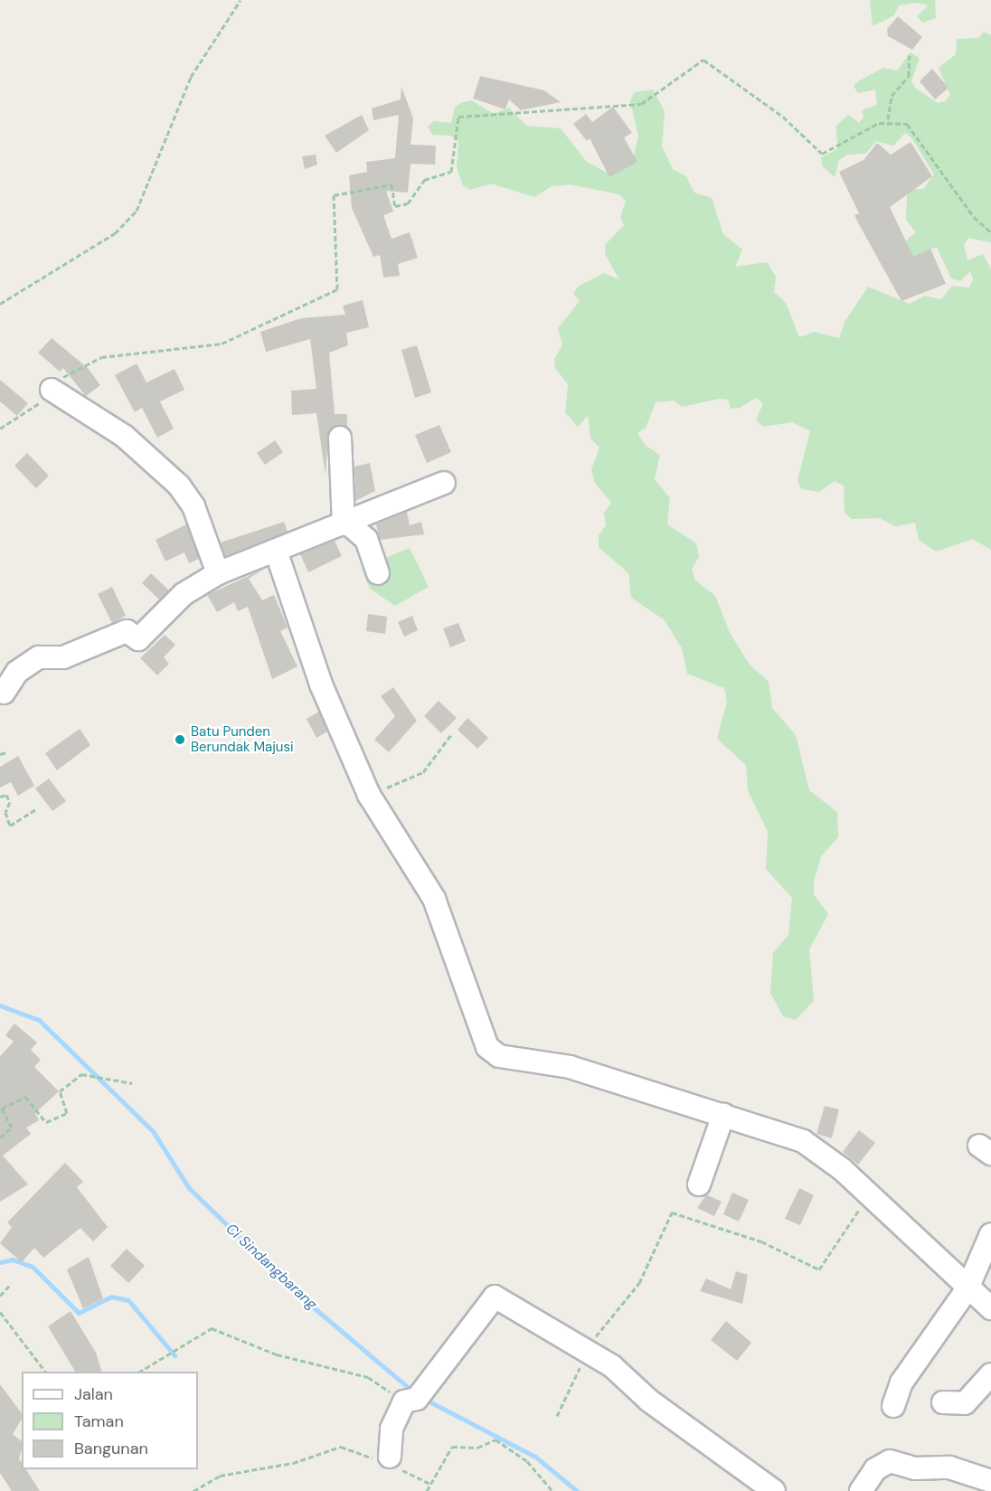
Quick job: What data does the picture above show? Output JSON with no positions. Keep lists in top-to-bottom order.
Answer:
{
  "water": ["Ci Sindangbarang"],
  "places": ["Batu Punden Berundak Majusi"],
  "legend": ["Jalan", "Taman", "Bangunan"]
}
